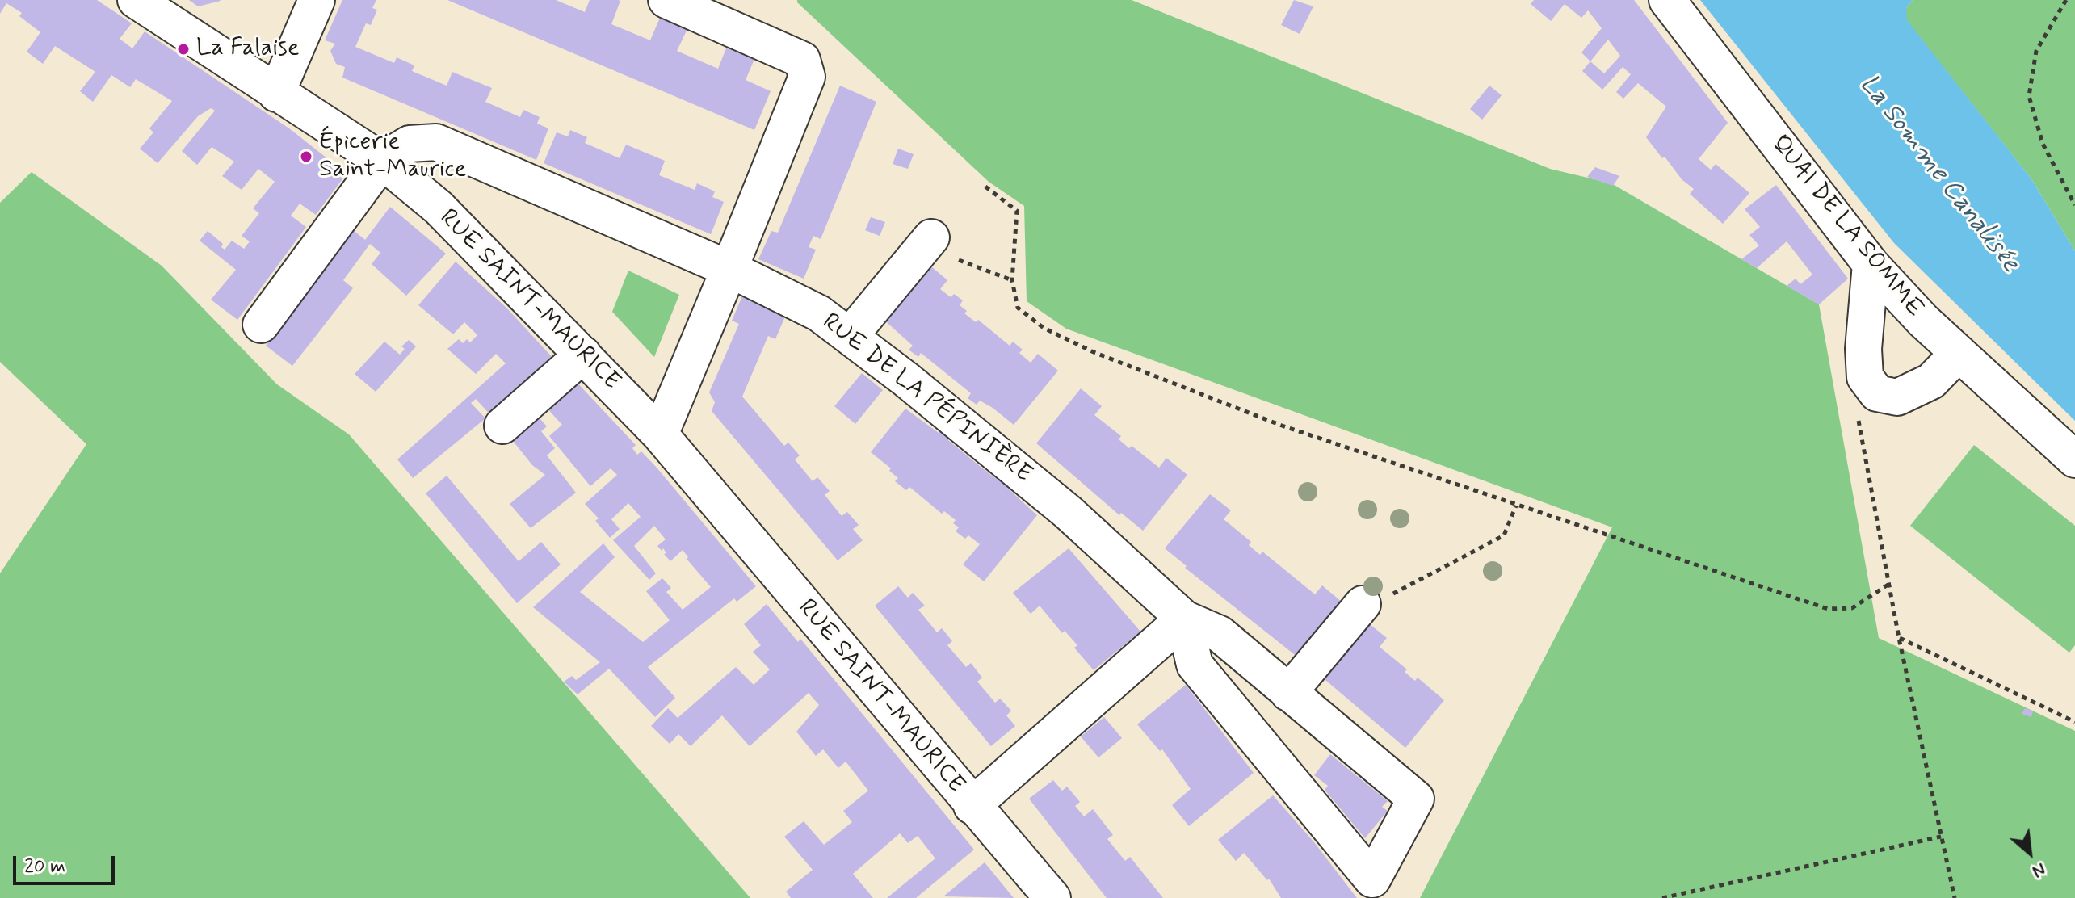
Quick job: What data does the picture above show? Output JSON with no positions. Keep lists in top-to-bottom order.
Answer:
{
  "streets": {
    "street": ["QUAI DE LA SOMME", "RUE SAINT-MAURICE", "RUE DE LA PÉPINIÈRE"]
  },
  "water": ["La Somme Canalisée"],
  "places": ["La Falaise", "Épicerie Saint-Maurice"],
  "scale_bar": "20 m",
  "north": "bottom right"
}
